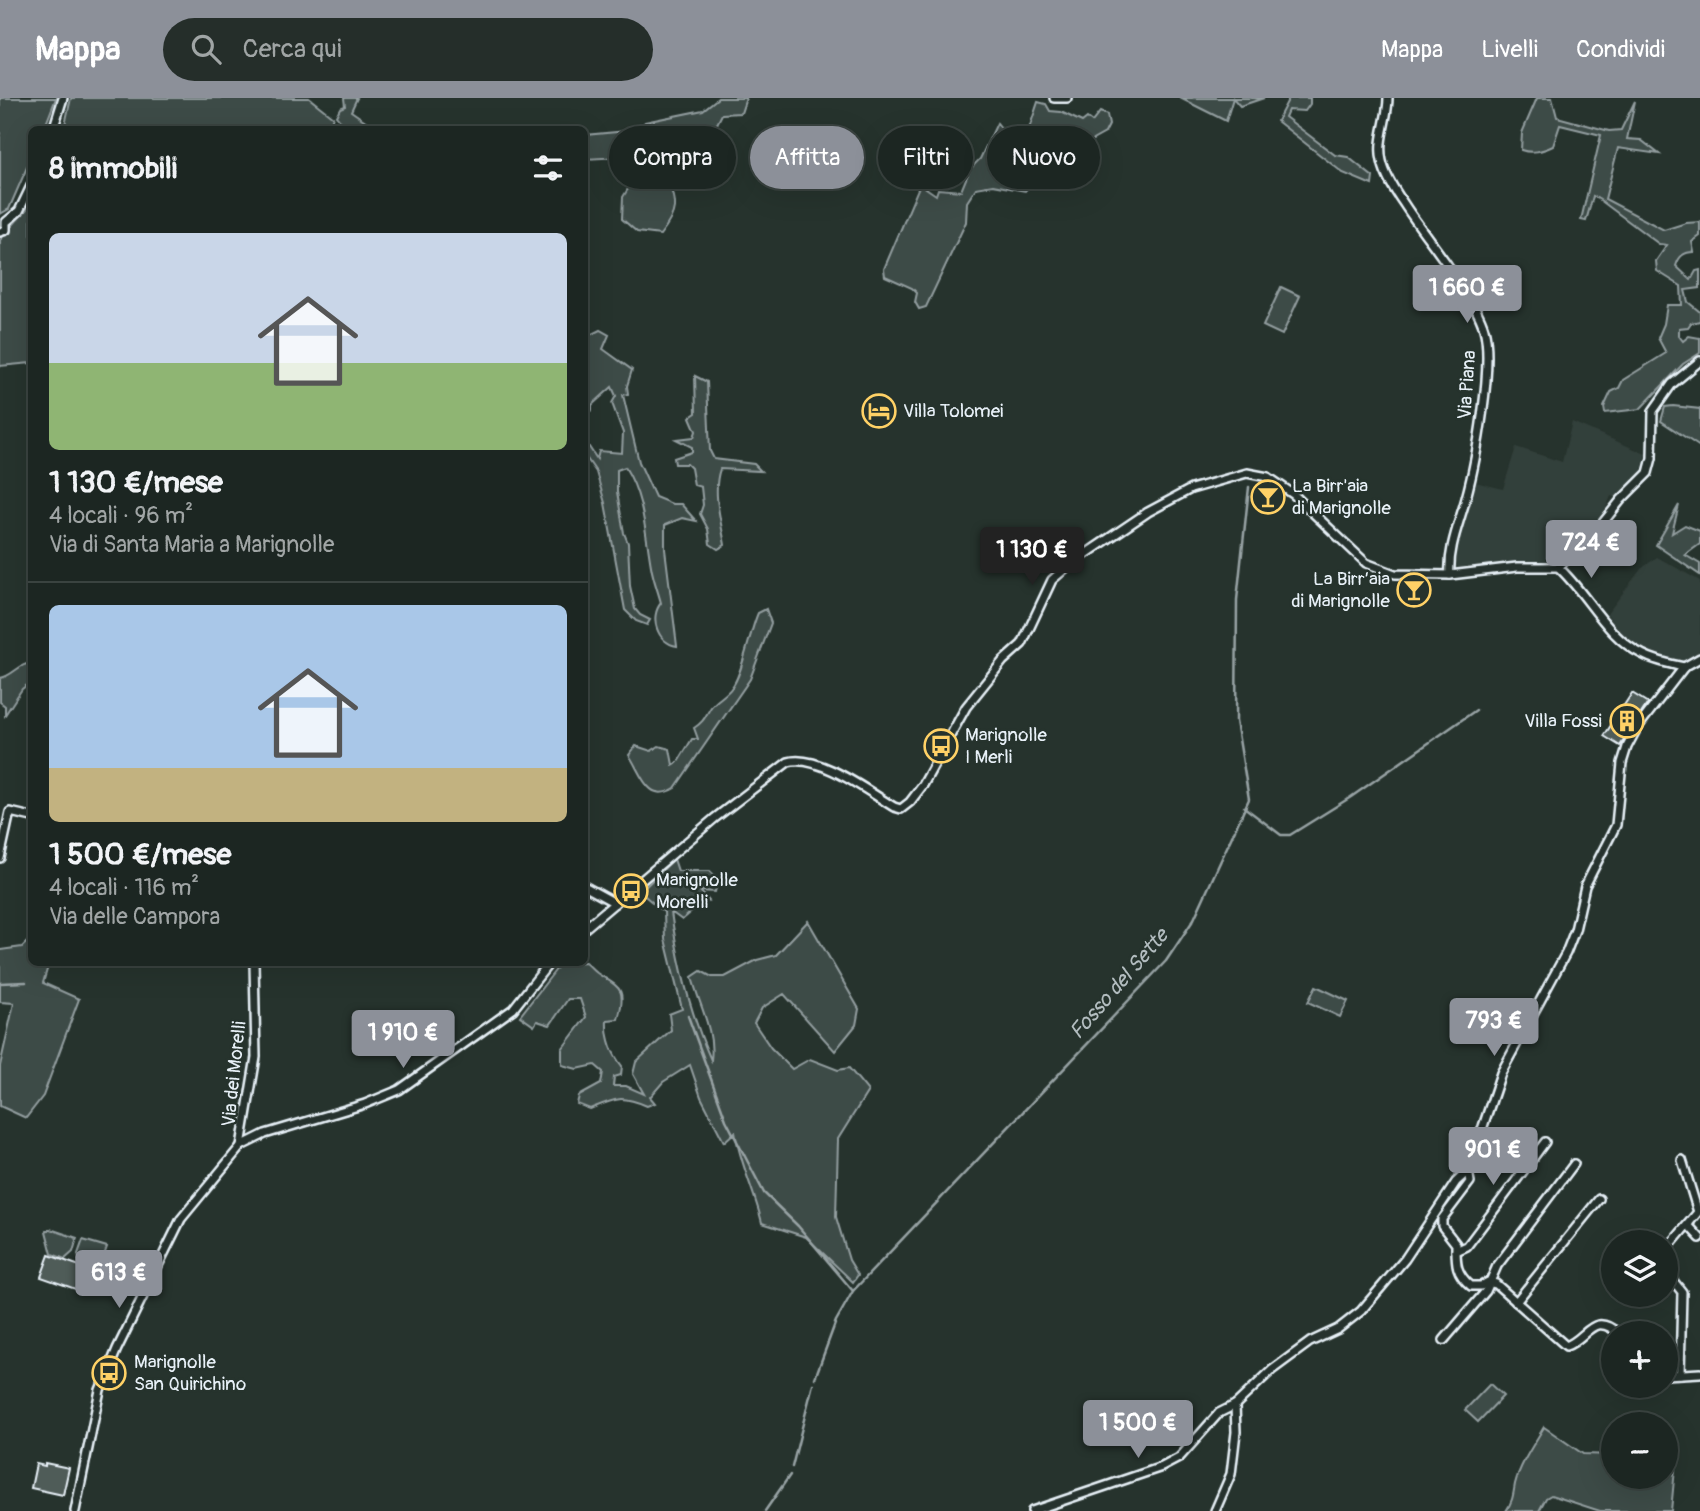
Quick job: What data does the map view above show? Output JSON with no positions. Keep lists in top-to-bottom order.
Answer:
{
  "streets": {
    "street": ["Via Piana", "Via dei Morelli"]
  },
  "water": ["Fosso del Sette"],
  "places": {
    "hotel": ["Villa Tolomei"],
    "bar": ["La Birr'aia di Marignolle", "La Birr’aia di Marignolle"],
    "building": ["Villa Fossi"],
    "bus stop": ["Marignolle I Merli", "Marignolle Morelli", "Marignolle San Quirichino"]
  },
  "page": {
    "header": "Mappa",
    "search": "Cerca qui",
    "nav": ["Mappa", "Livelli", "Condividi"],
    "chip": [
      "Compra",
      "Affitta",
      "Filtri",
      "Nuovo"
    ],
    "heading": "8 immobili",
    "list": [
      {
        "name": "1 130 €/mese",
        "note": "4 locali · 96 m² · Via di Santa Maria a Marignolle"
      },
      {
        "name": "1 500 €/mese",
        "note": "4 locali · 116 m² · Via delle Campora"
      }
    ],
    "price": [
      "1 660 €",
      "724 €",
      "1 130 €",
      "793 €",
      "1 910 €",
      "901 €",
      "613 €",
      "1 500 €"
    ],
    "map_buttons": ["+", "−"]
  }
}
